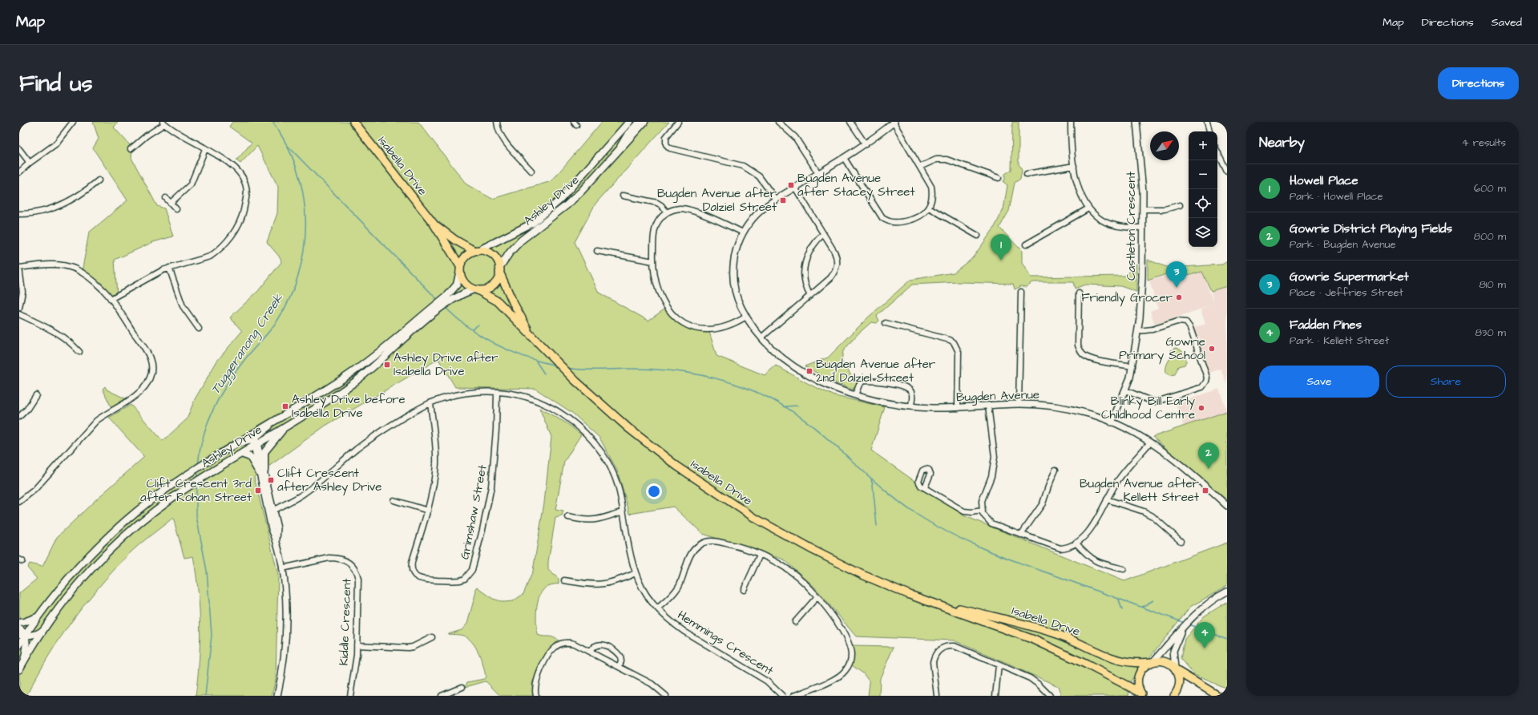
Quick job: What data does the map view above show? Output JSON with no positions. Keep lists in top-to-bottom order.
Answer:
{
  "streets": {
    "main road": ["Isabella Drive", "Ashley Drive"],
    "street": [
      "Castleton Crescent",
      "Bugden Avenue",
      "Grimshaw Street",
      "Kiddle Crescent",
      "Hemmings Crescent"
    ]
  },
  "crossings": [
    ["Isabella Drive", "Ashley Drive"],
    ["Castleton Crescent", "Bugden Avenue"],
    ["Grimshaw Street", "Hemmings Crescent"]
  ],
  "water": ["Tuggeranong Creek"],
  "places": {
    "transit": [
      "Bugden Avenue after Stacey Street",
      "Bugden Avenue after Dalziel Street",
      "Ashley Drive after Isabella Drive",
      "Bugden Avenue after 2nd Dalziel Street",
      "Ashley Drive before Isabella Drive",
      "Clift Crescent after Ashley Drive",
      "Clift Crescent 3rd after Rohan Street",
      "Bugden Avenue after Kellett Street"
    ],
    "other": ["Friendly Grocer", "Gowrie Primary School", "Blinky Bill Early Childhood Centre"]
  },
  "north": "top right",
  "page": {
    "header": "Map",
    "nav": ["Map", "Directions", "Saved"],
    "buttons": [
      "Directions",
      ["Save", "Share"]
    ],
    "title": "Find us",
    "heading": ["Nearby", "4 results"],
    "map_buttons": ["+", "−"],
    "list": [
      {
        "mark": "1",
        "name": "Howell Place",
        "note": "Park · Howell Place",
        "value": "600 m"
      },
      {
        "mark": "2",
        "name": "Gowrie District Playing Fields",
        "note": "Park · Bugden Avenue",
        "value": "800 m"
      },
      {
        "mark": "3",
        "name": "Gowrie Supermarket",
        "note": "Place · Jeffries Street",
        "value": "810 m"
      },
      {
        "mark": "4",
        "name": "Fadden Pines",
        "note": "Park · Kellett Street",
        "value": "830 m"
      }
    ],
    "pins": [
      "1",
      "3",
      "2",
      "4"
    ]
  }
}
